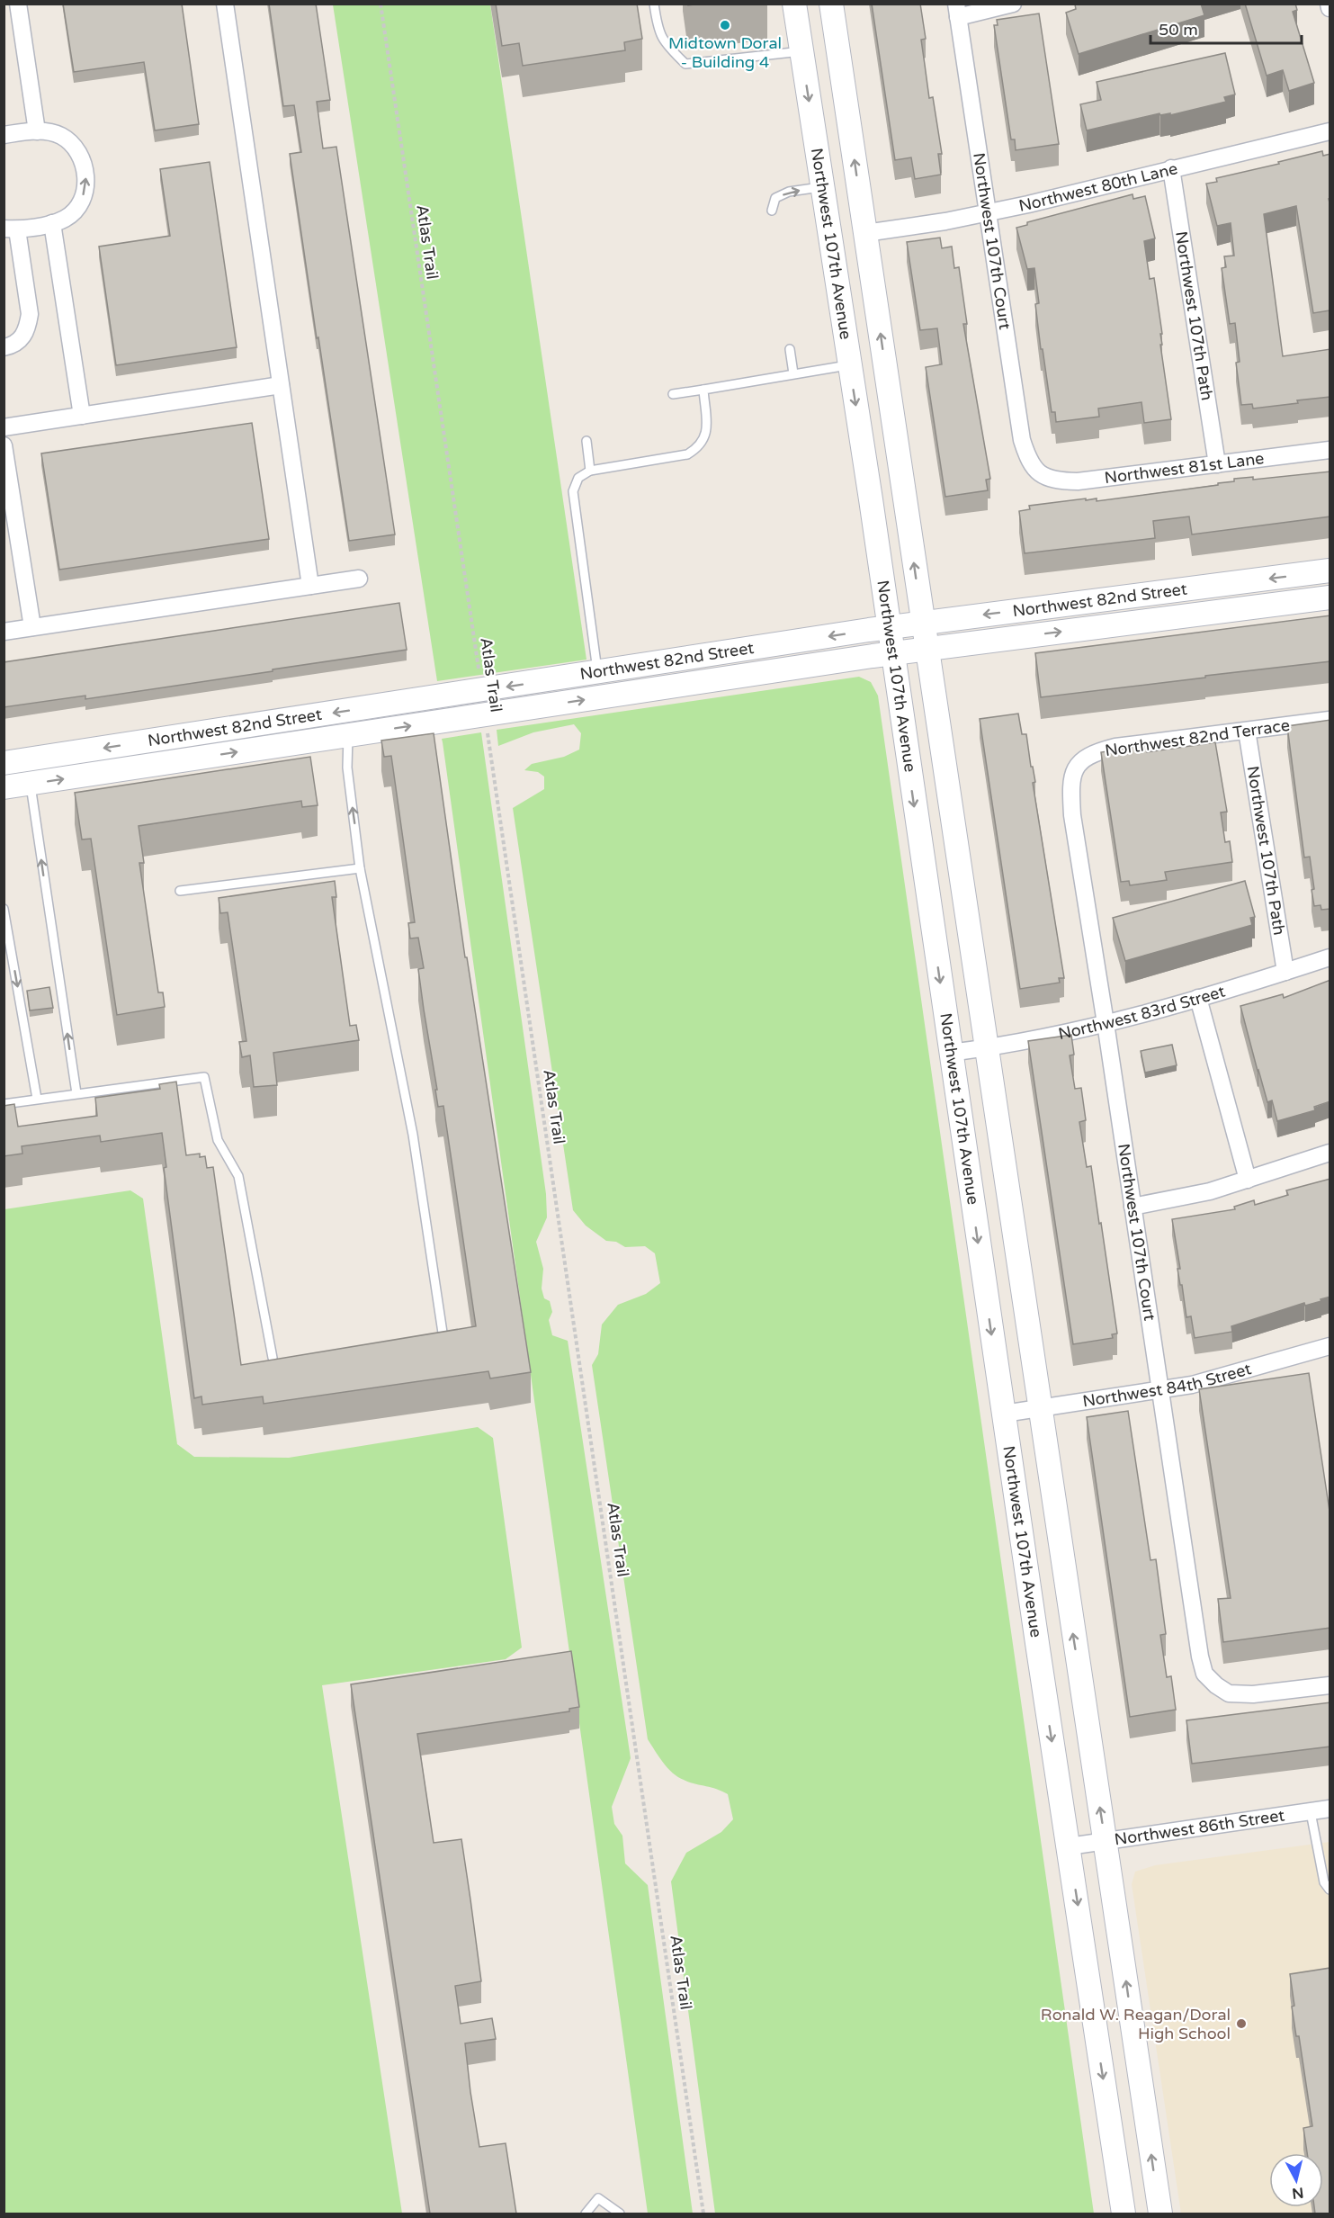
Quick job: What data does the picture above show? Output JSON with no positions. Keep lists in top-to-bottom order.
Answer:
{
  "streets": {
    "main road": ["Northwest 107th Avenue", "Northwest 82nd Street"],
    "street": [
      "Northwest 80th Lane",
      "Northwest 107th Court",
      "Northwest 107th Path",
      "Northwest 81st Lane",
      "Northwest 82nd Terrace",
      "Northwest 83rd Street",
      "Northwest 84th Street",
      "Northwest 86th Street"
    ],
    "path": ["Atlas Trail"]
  },
  "crossings": [
    ["Northwest 80th Lane", "Northwest 107th Court"],
    ["Northwest 80th Lane", "Northwest 107th Avenue"],
    ["Northwest 80th Lane", "Northwest 107th Path"],
    ["Northwest 107th Court", "Northwest 81st Lane"],
    ["Northwest 107th Court", "Northwest 82nd Terrace"],
    ["Northwest 107th Court", "Northwest 83rd Street"],
    ["Northwest 107th Court", "Northwest 84th Street"],
    ["Atlas Trail", "Northwest 82nd Street"],
    ["Northwest 107th Avenue", "Northwest 82nd Street"],
    ["Northwest 107th Avenue", "Northwest 83rd Street"],
    ["Northwest 107th Avenue", "Northwest 84th Street"],
    ["Northwest 107th Avenue", "Northwest 86th Street"],
    ["Northwest 107th Path", "Northwest 81st Lane"],
    ["Northwest 107th Path", "Northwest 82nd Terrace"],
    ["Northwest 107th Path", "Northwest 83rd Street"]
  ],
  "places": ["Midtown Doral - Building 4", "Ronald W. Reagan/Doral High School"],
  "scale_bar": "50 m",
  "north": "bottom"
}
